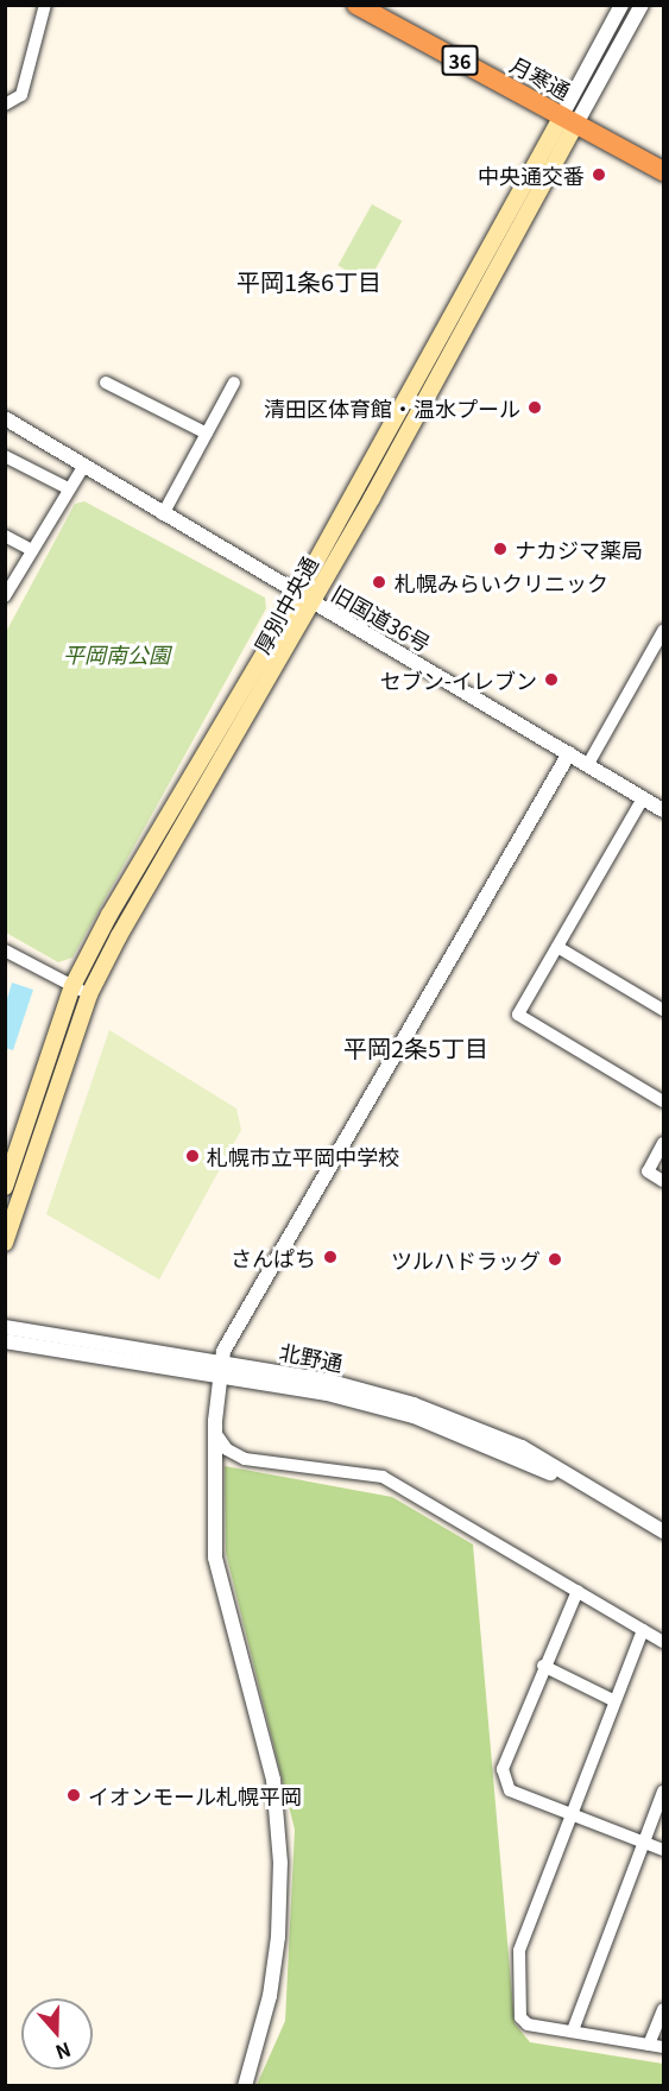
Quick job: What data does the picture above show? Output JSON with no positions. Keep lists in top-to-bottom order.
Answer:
{
  "streets": {
    "highway": ["36", "月寒通"],
    "main road": ["厚別中央通"],
    "street": ["旧国道36号", "北野通"]
  },
  "crossings": [
    ["月寒通", "厚別中央通"],
    ["厚別中央通", "旧国道36号"]
  ],
  "districts": ["平岡1条6丁目", "平岡2条5丁目"],
  "parks": ["平岡南公園"],
  "places": [
    "中央通交番",
    "清田区体育館・温水プール",
    "ナカジマ薬局",
    "札幌みらいクリニック",
    "セブン-イレブン",
    "札幌市立平岡中学校",
    "さんぱち",
    "ツルハドラッグ",
    "イオンモール札幌平岡"
  ],
  "north": "bottom"
}
